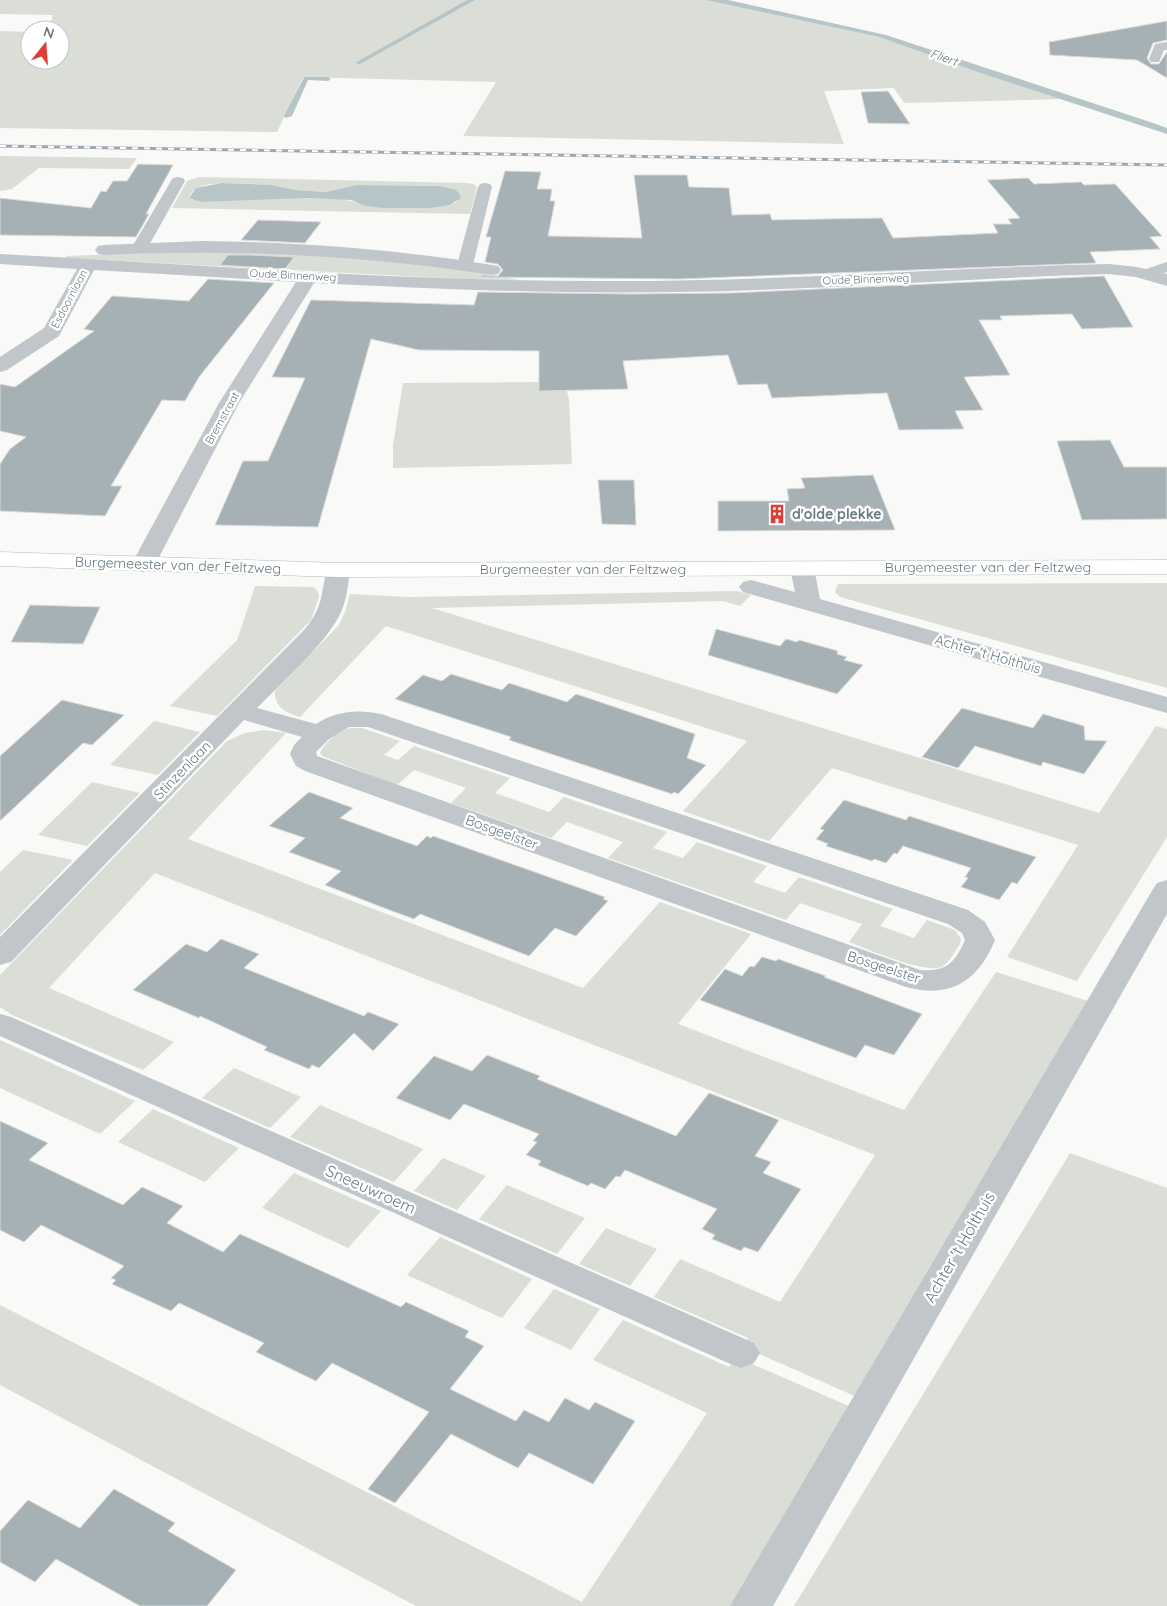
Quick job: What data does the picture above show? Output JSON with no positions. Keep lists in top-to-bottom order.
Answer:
{
  "streets": {
    "street": [
      "Oude Binnenweg",
      "Esdoornlaan",
      "Bremstraat",
      "Burgemeester van der Feltzweg",
      "Achter 't Holthuis",
      "Stinzenlaan",
      "Bosgeelster",
      "Sneeuwroem"
    ]
  },
  "crossings": [
    ["Oude Binnenweg", "Esdoornlaan"],
    ["Oude Binnenweg", "Bremstraat"],
    ["Bremstraat", "Burgemeester van der Feltzweg"],
    ["Burgemeester van der Feltzweg", "Stinzenlaan"]
  ],
  "water": ["Fliert"],
  "places": {
    "building": ["d'olde plekke"]
  },
  "north": "top"
}
